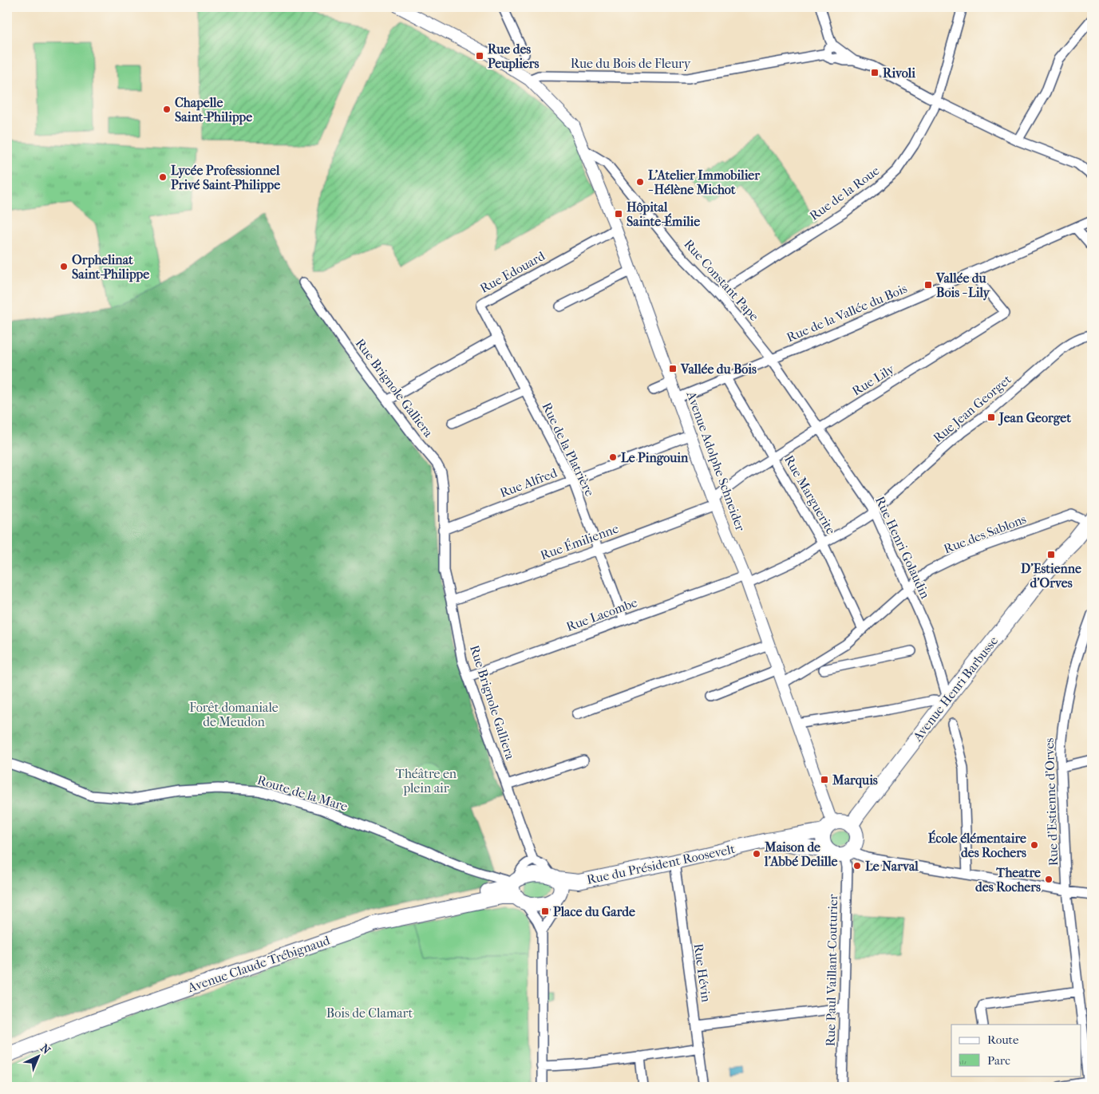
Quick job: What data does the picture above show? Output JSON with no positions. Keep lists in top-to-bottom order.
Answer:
{
  "streets": {
    "main road": ["Avenue Henri Barbusse", "Rue du Président Roosevelt", "Avenue Claude Trébignaud"],
    "street": [
      "Rue du Bois de Fleury",
      "Rue de la Roue",
      "Rue Edouard",
      "Rue Constant Pape",
      "Rue de la Vallée du Bois",
      "Rue Lily",
      "Rue Brignole Galliera",
      "Rue Jean Georget",
      "Rue de la Platrière",
      "Avenue Adolphe Schneider",
      "Rue Alfred",
      "Rue Marguerite",
      "Rue des Sablons",
      "Rue Émilienne",
      "Rue Henri Golaudin",
      "Rue Lacombe",
      "Route de la Mare",
      "Rue d'Estienne d'Orves",
      "Rue Paul Vaillant-Couturier",
      "Rue Hévin"
    ]
  },
  "crossings": [
    ["Rue du Bois de Fleury", "Rue de la Roue"],
    ["Rue du Bois de Fleury", "Avenue Adolphe Schneider"],
    ["Rue de la Roue", "Rue Constant Pape"],
    ["Rue Edouard", "Rue de la Platrière"],
    ["Rue Edouard", "Avenue Adolphe Schneider"],
    ["Rue Constant Pape", "Rue de la Vallée du Bois"],
    ["Rue Constant Pape", "Avenue Adolphe Schneider"],
    ["Rue Constant Pape", "Rue Henri Golaudin"],
    ["Rue de la Vallée du Bois", "Rue Lily"],
    ["Rue de la Vallée du Bois", "Avenue Adolphe Schneider"],
    ["Rue de la Vallée du Bois", "Rue Marguerite"],
    ["Rue de la Vallée du Bois", "Rue Henri Golaudin"],
    ["Rue Lily", "Avenue Adolphe Schneider"],
    ["Rue Lily", "Rue Marguerite"],
    ["Rue Lily", "Rue Émilienne"],
    ["Rue Lily", "Rue Henri Golaudin"],
    ["Rue Brignole Galliera", "Rue Alfred"],
    ["Rue Brignole Galliera", "Rue Émilienne"],
    ["Rue Brignole Galliera", "Rue Lacombe"],
    ["Rue Jean Georget", "Rue Marguerite"],
    ["Rue Jean Georget", "Rue Henri Golaudin"],
    ["Rue Jean Georget", "Rue Lacombe"],
    ["Rue de la Platrière", "Rue Alfred"],
    ["Rue de la Platrière", "Rue Émilienne"],
    ["Rue de la Platrière", "Rue Lacombe"],
    ["Avenue Adolphe Schneider", "Rue Alfred"],
    ["Avenue Adolphe Schneider", "Rue des Sablons"],
    ["Avenue Adolphe Schneider", "Rue Émilienne"],
    ["Avenue Adolphe Schneider", "Rue Lacombe"],
    ["Avenue Adolphe Schneider", "Avenue Henri Barbusse"],
    ["Avenue Adolphe Schneider", "Rue du Président Roosevelt"],
    ["Avenue Adolphe Schneider", "Rue Paul Vaillant-Couturier"],
    ["Rue Marguerite", "Rue des Sablons"],
    ["Rue Marguerite", "Rue Lacombe"],
    ["Rue des Sablons", "Rue Henri Golaudin"],
    ["Rue des Sablons", "Avenue Henri Barbusse"],
    ["Rue Henri Golaudin", "Avenue Henri Barbusse"],
    ["Avenue Henri Barbusse", "Rue du Président Roosevelt"],
    ["Avenue Henri Barbusse", "Rue Paul Vaillant-Couturier"],
    ["Route de la Mare", "Avenue Claude Trébignaud"],
    ["Rue du Président Roosevelt", "Rue Paul Vaillant-Couturier"],
    ["Rue du Président Roosevelt", "Rue Hévin"]
  ],
  "parks": ["Forêt domaniale de Meudon", "Théâtre en plein air", "Bois de Clamart"],
  "places": {
    "transit": [
      "Rue des Peupliers",
      "Rivoli",
      "Hôpital Sainte-Émilie",
      "Vallée du Bois - Lily",
      "Vallée du Bois",
      "Jean Georget",
      "D'Estienne d'Orves",
      "Marquis",
      "Place du Garde"
    ],
    "other": [
      "Chapelle Saint-Philippe",
      "Lycée Professionnel Privé Saint-Philippe",
      "L'Atelier Immobilier - Hélène Michot",
      "Orphelinat Saint-Philippe",
      "Le Pingouin",
      "École élémentaire des Rochers",
      "Maison de l'Abbé Delille",
      "Le Narval",
      "Theatre des Rochers"
    ]
  },
  "legend": ["Route", "Parc"],
  "north": "top right"
}
